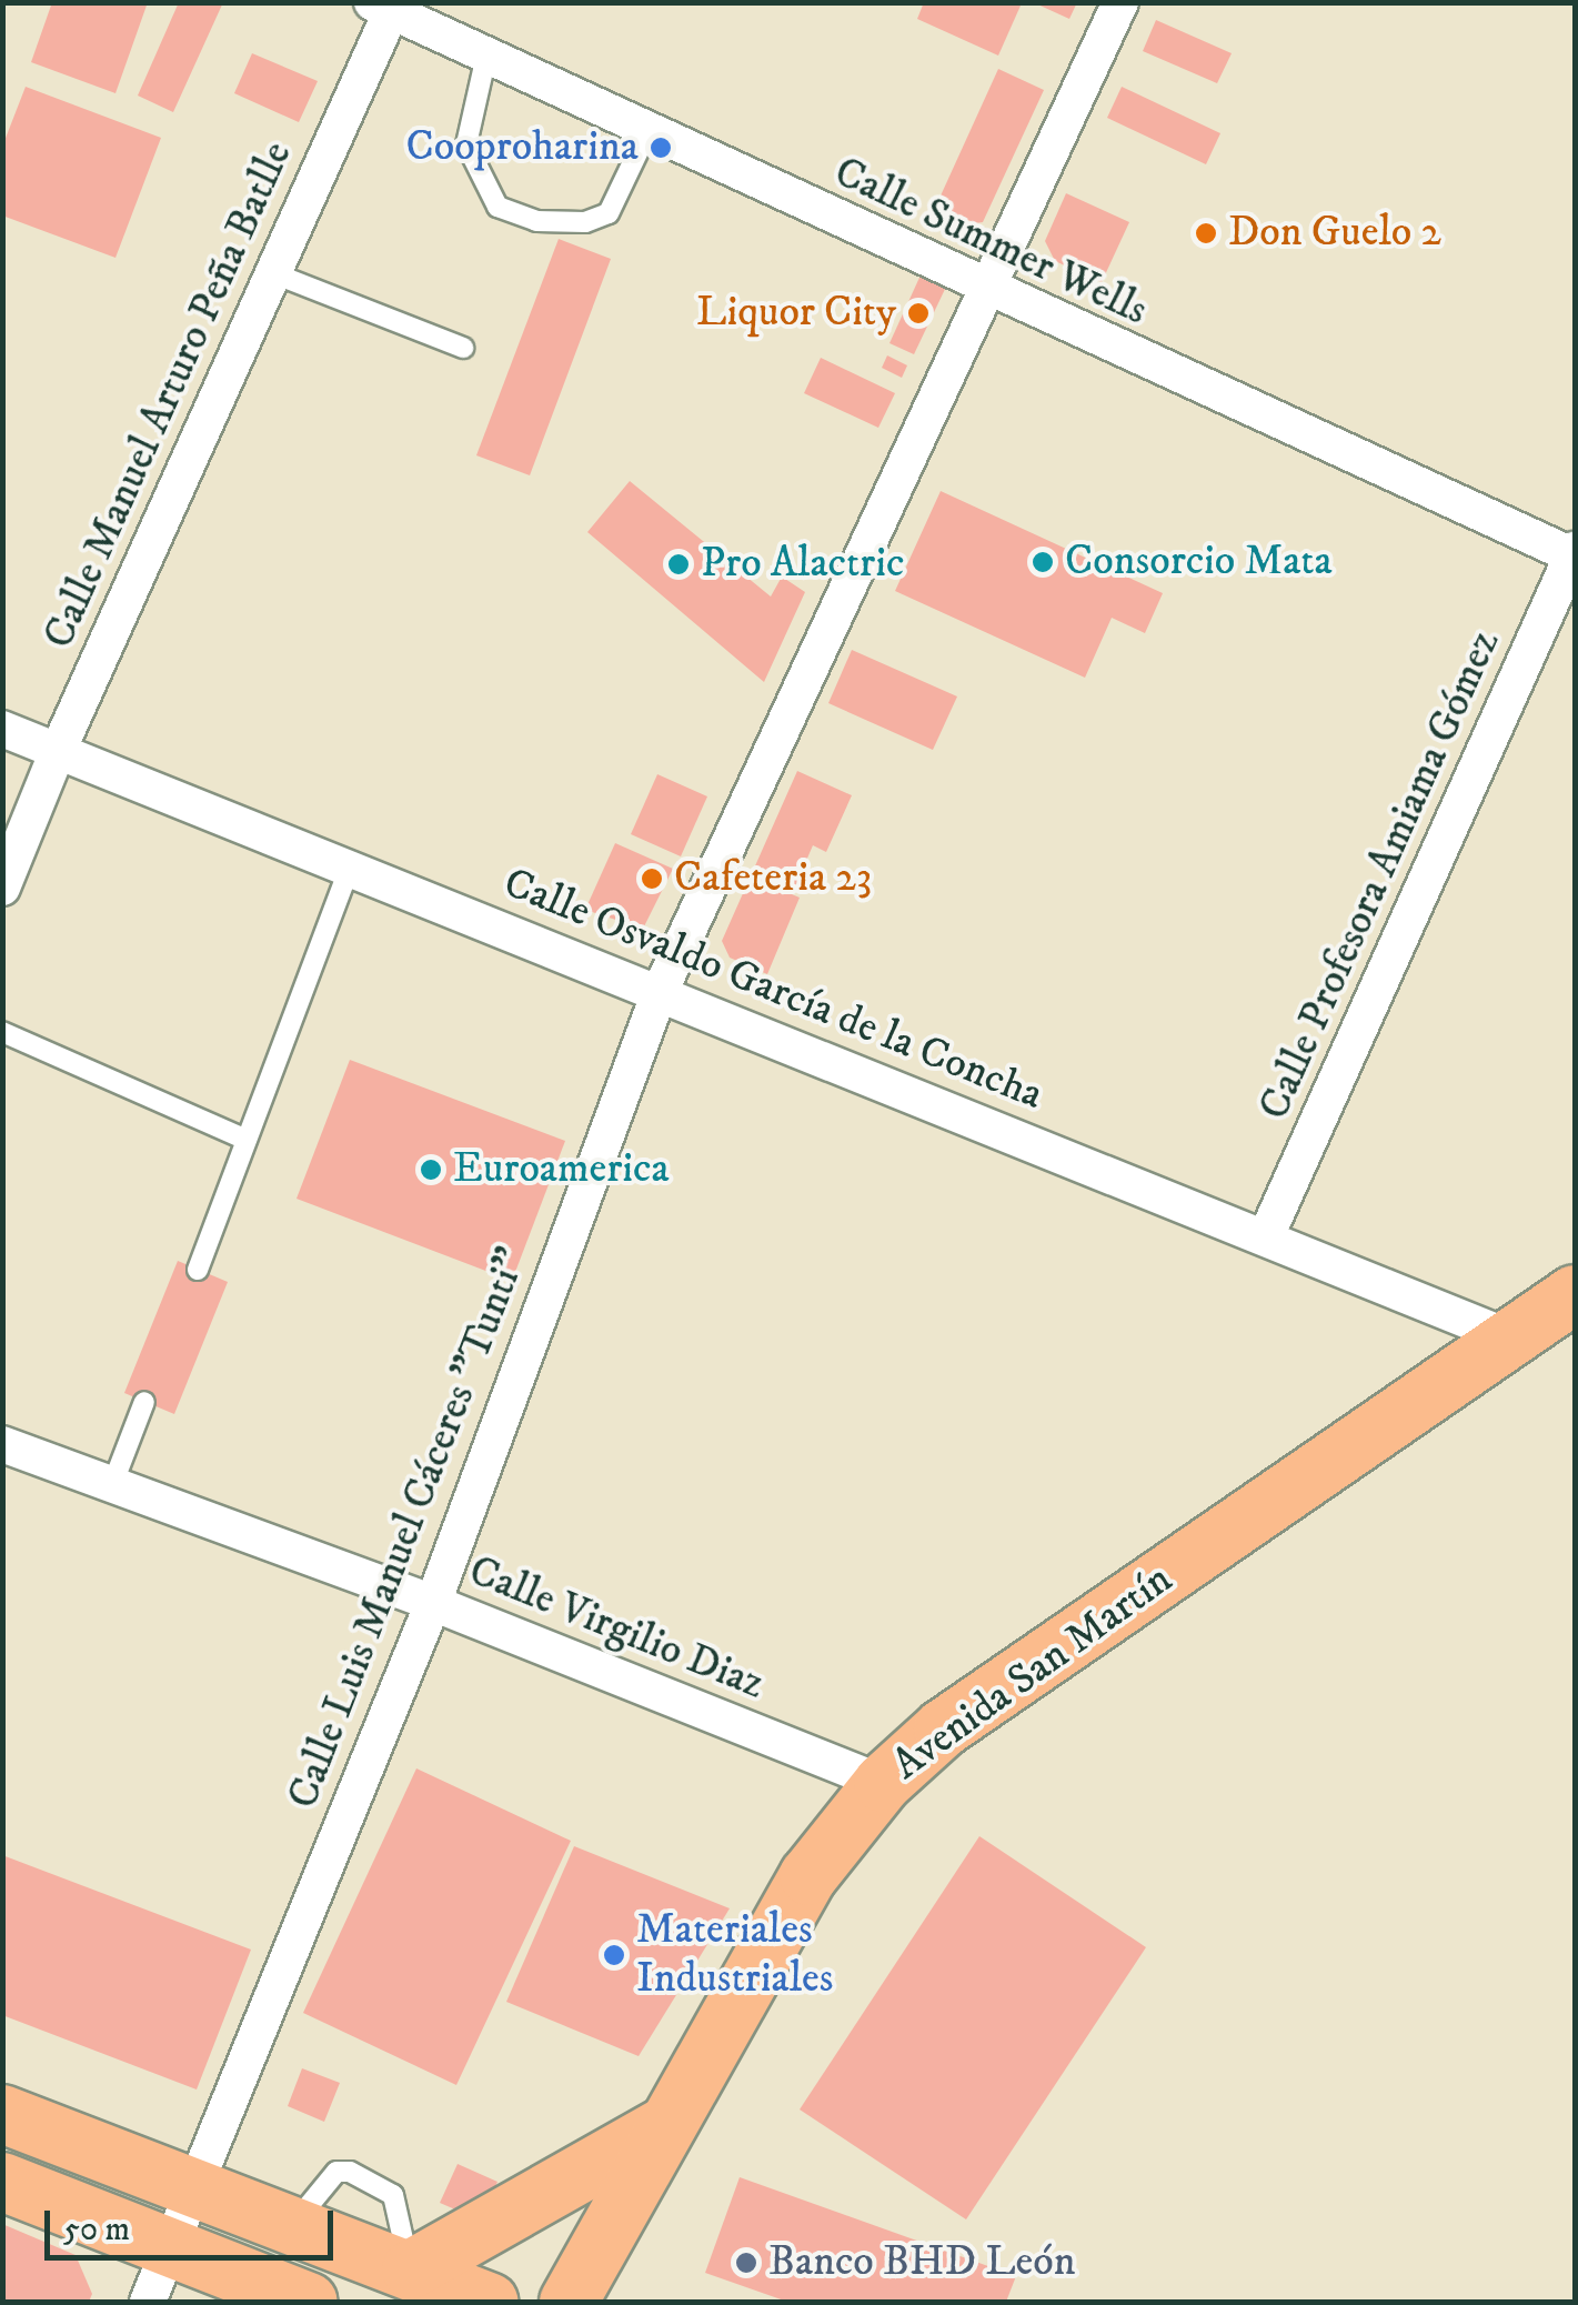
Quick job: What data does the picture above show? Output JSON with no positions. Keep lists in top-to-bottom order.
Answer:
{
  "streets": {
    "main road": ["Avenida San Martín"],
    "street": [
      "Calle Summer Wells",
      "Calle Manuel Arturo Peña Batlle",
      "Calle Profesora Amiama Gómez",
      "Calle Osvaldo García de la Concha",
      "Calle Luis Manuel Cáceres \"Tunti\"",
      "Calle Virgilio Diaz"
    ]
  },
  "crossings": [
    ["Calle Summer Wells", "Calle Manuel Arturo Peña Batlle"],
    ["Calle Summer Wells", "Calle Profesora Amiama Gómez"],
    ["Calle Summer Wells", "Calle Luis Manuel Cáceres \"Tunti\""],
    ["Calle Manuel Arturo Peña Batlle", "Calle Osvaldo García de la Concha"],
    ["Calle Profesora Amiama Gómez", "Calle Osvaldo García de la Concha"],
    ["Calle Osvaldo García de la Concha", "Calle Luis Manuel Cáceres \"Tunti\""],
    ["Calle Osvaldo García de la Concha", "Avenida San Martín"],
    ["Calle Luis Manuel Cáceres \"Tunti\"", "Calle Virgilio Diaz"],
    ["Calle Virgilio Diaz", "Avenida San Martín"]
  ],
  "places": [
    "Cooproharina",
    "Don Guelo 2",
    "Liquor City",
    "Consorcio Mata",
    "Pro Alactric",
    "Cafeteria 23",
    "Euroamerica",
    "Materiales Industriales",
    "Banco BHD León"
  ],
  "scale_bar": "50 m"
}
